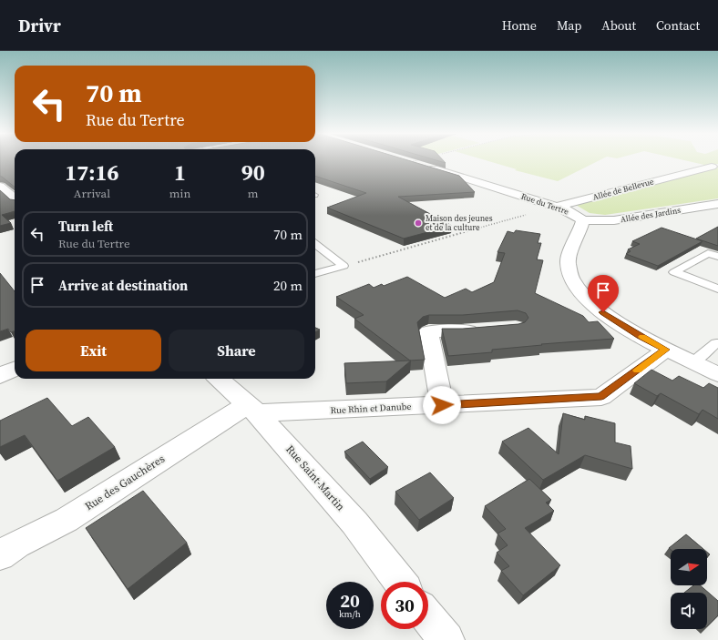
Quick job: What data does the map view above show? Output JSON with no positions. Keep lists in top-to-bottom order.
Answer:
{
  "streets": {
    "street": [
      "Allée de Bellevue",
      "Rue du Tertre",
      "Allée des Jardins",
      "Rue Rhin et Danube",
      "Rue Saint-Martin",
      "Rue des Gauchères"
    ]
  },
  "crossings": [
    ["Allée de Bellevue", "Rue du Tertre"],
    ["Rue du Tertre", "Allée des Jardins"],
    ["Rue Rhin et Danube", "Rue Saint-Martin"],
    ["Rue Rhin et Danube", "Rue des Gauchères"],
    ["Rue Saint-Martin", "Rue des Gauchères"]
  ],
  "places": ["Maison des jeunes et de la culture"],
  "north": "right",
  "page": {
    "header": "Drivr",
    "nav": [
      "Home",
      "Map",
      "About",
      "Contact"
    ],
    "turn": ["70 m", "Rue du Tertre"],
    "eta": [
      "17:16",
      "Arrival",
      "1",
      "min",
      "90",
      "m"
    ],
    "list": [
      {
        "name": "Turn left",
        "note": "Rue du Tertre",
        "value": "70 m"
      },
      {
        "name": "Arrive at destination",
        "value": "20 m"
      }
    ],
    "buttons": ["Exit", "Share"],
    "speed": "20 km/h",
    "limit": "30"
  }
}
